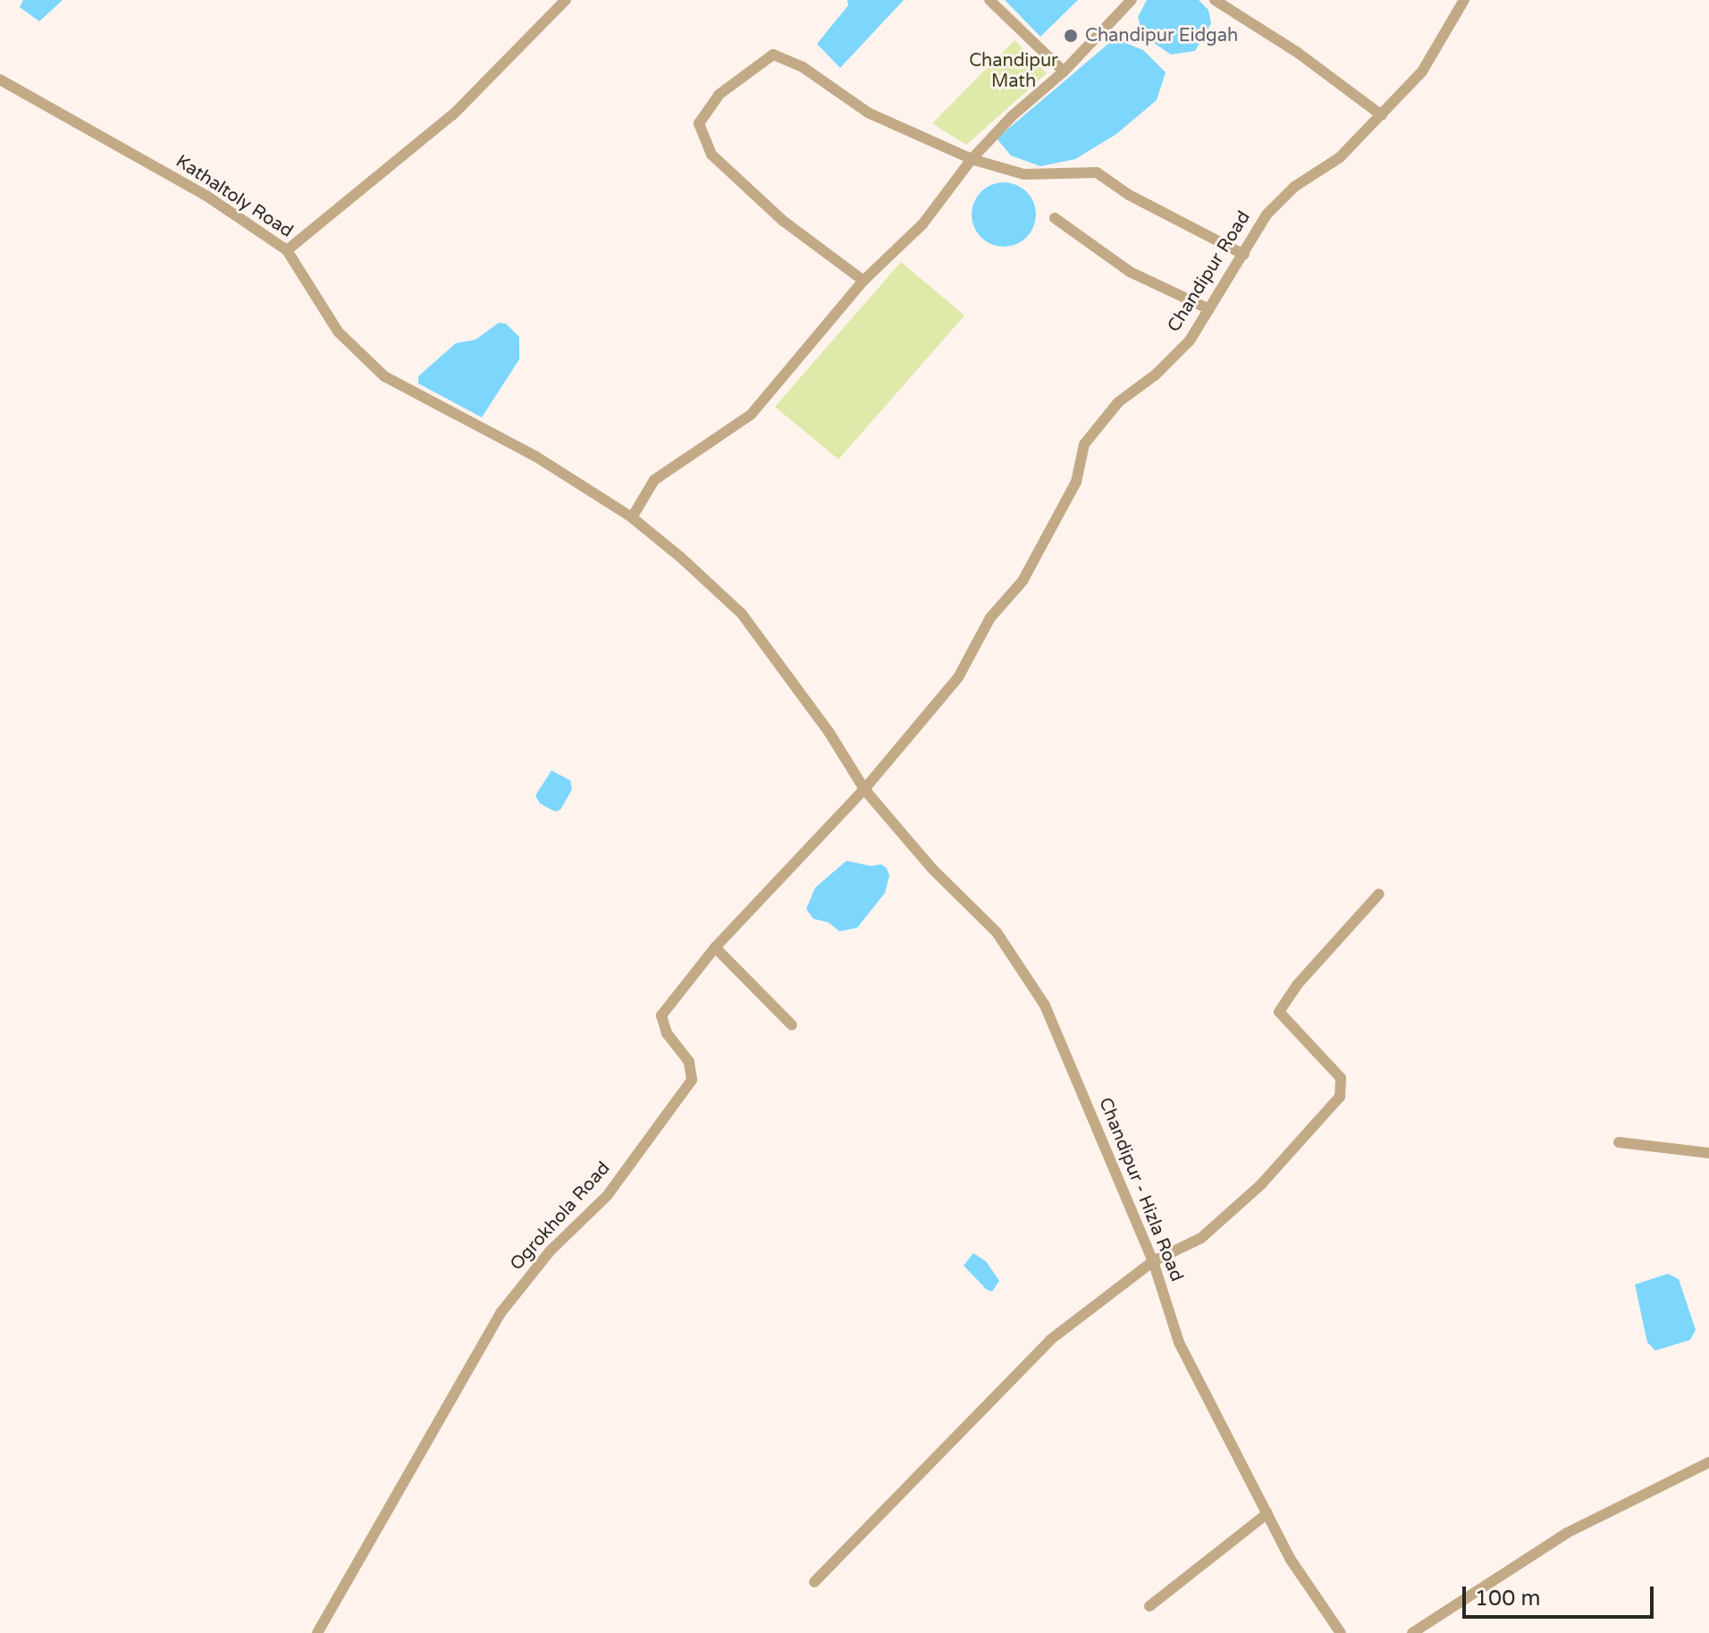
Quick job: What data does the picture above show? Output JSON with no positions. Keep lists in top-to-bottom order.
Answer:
{
  "streets": {
    "street": [
      "Kathaltoly Road",
      "Chandipur Road",
      "Chandipur - Hizla Road",
      "Ogrokhola Road"
    ]
  },
  "crossings": [
    ["Kathaltoly Road", "Chandipur Road"],
    ["Kathaltoly Road", "Chandipur - Hizla Road"],
    ["Kathaltoly Road", "Ogrokhola Road"],
    ["Chandipur Road", "Chandipur - Hizla Road"],
    ["Chandipur Road", "Ogrokhola Road"],
    ["Chandipur - Hizla Road", "Ogrokhola Road"]
  ],
  "parks": ["Chandipur Math"],
  "places": ["Chandipur Eidgah"],
  "scale_bar": "100 m"
}
